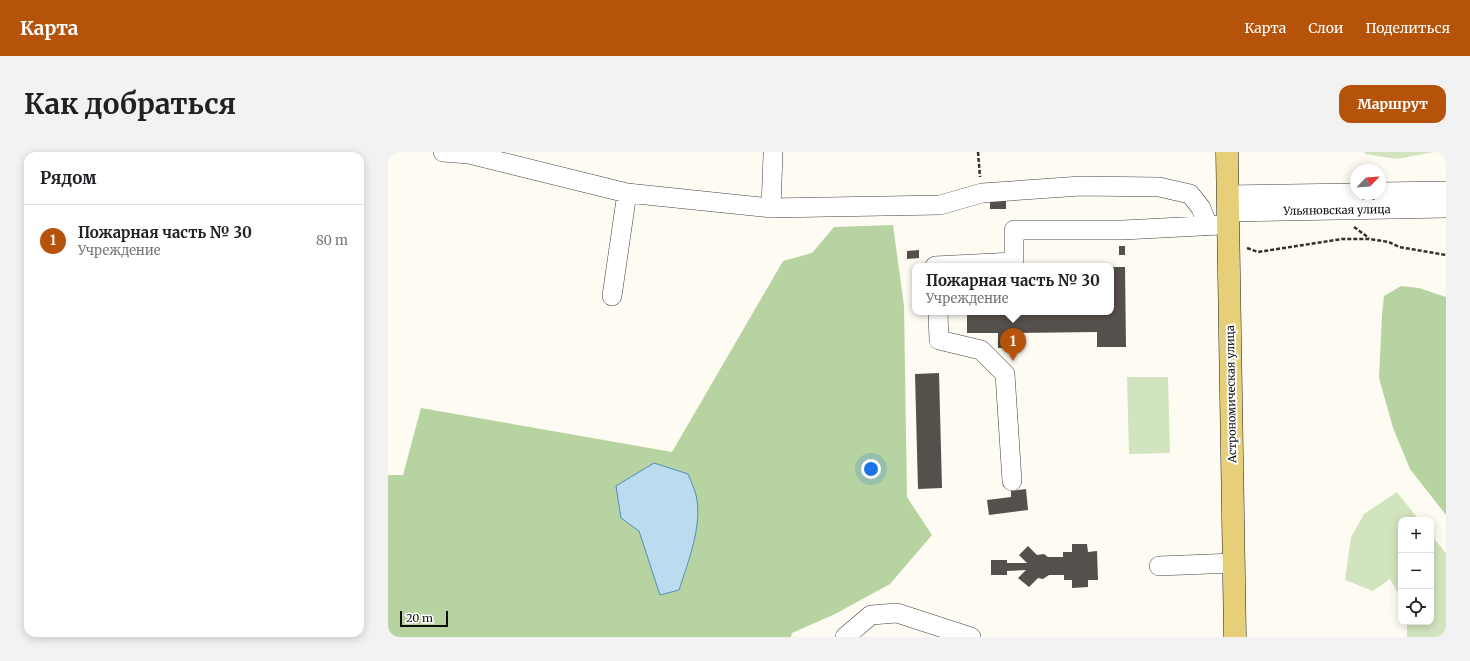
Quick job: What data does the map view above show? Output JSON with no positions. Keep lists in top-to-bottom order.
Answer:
{
  "streets": {
    "main road": ["Астрономическая улица"],
    "street": ["Ульяновская улица"]
  },
  "crossings": [
    ["Ульяновская улица", "Астрономическая улица"]
  ],
  "scale_bar": "20 m",
  "north": "top right",
  "page": {
    "header": "Карта",
    "nav": ["Карта", "Слои", "Поделиться"],
    "buttons": "Маршрут",
    "title": "Как добраться",
    "heading": "Рядом",
    "list": [
      {
        "mark": "1",
        "name": "Пожарная часть № 30",
        "note": "Учреждение",
        "value": "80 m"
      }
    ],
    "popup": ["Пожарная часть № 30", "Учреждение"],
    "pins": "1",
    "map_buttons": ["+", "−"],
    "scale": "20 m"
  }
}
